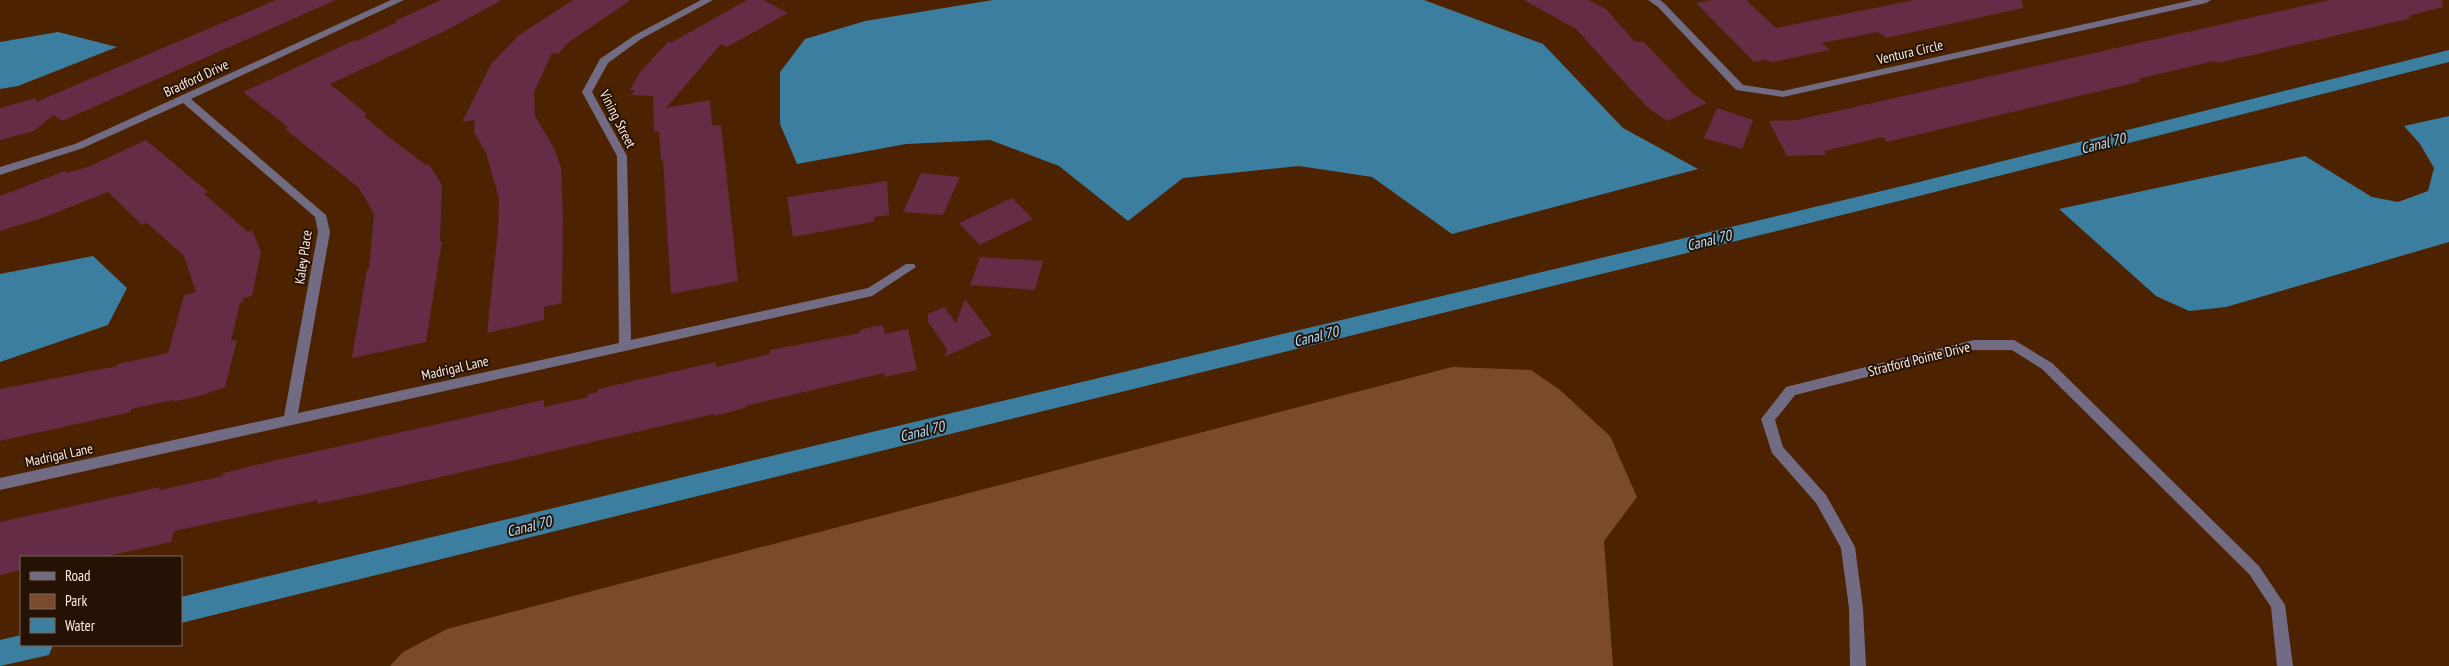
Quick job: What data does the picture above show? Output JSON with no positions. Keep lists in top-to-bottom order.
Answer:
{
  "streets": {
    "street": [
      "Ventura Circle",
      "Bradford Drive",
      "Vining Street",
      "Kaley Place",
      "Stratford Pointe Drive",
      "Madrigal Lane"
    ]
  },
  "crossings": [
    ["Bradford Drive", "Kaley Place"],
    ["Vining Street", "Madrigal Lane"],
    ["Kaley Place", "Madrigal Lane"]
  ],
  "water": ["Canal 70"],
  "legend": ["Road", "Park", "Water"]
}
